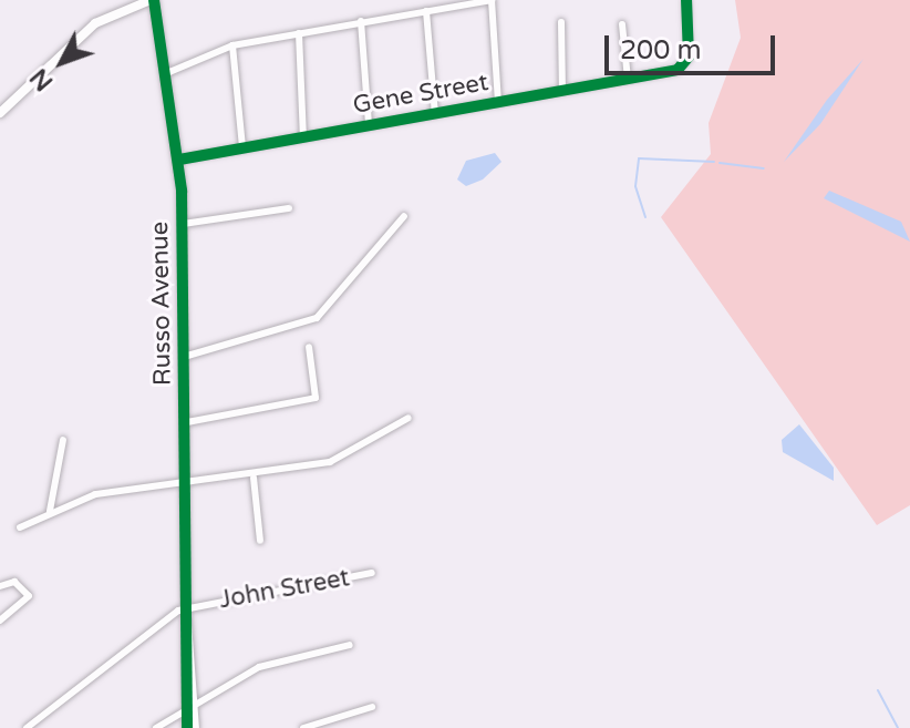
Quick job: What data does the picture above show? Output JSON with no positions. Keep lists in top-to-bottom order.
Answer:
{
  "streets": {
    "street": ["Gene Street", "Russo Avenue", "John Street"]
  },
  "crossings": [
    ["Gene Street", "Russo Avenue"],
    ["Russo Avenue", "John Street"]
  ],
  "scale_bar": "200 m",
  "north": "bottom left"
}
